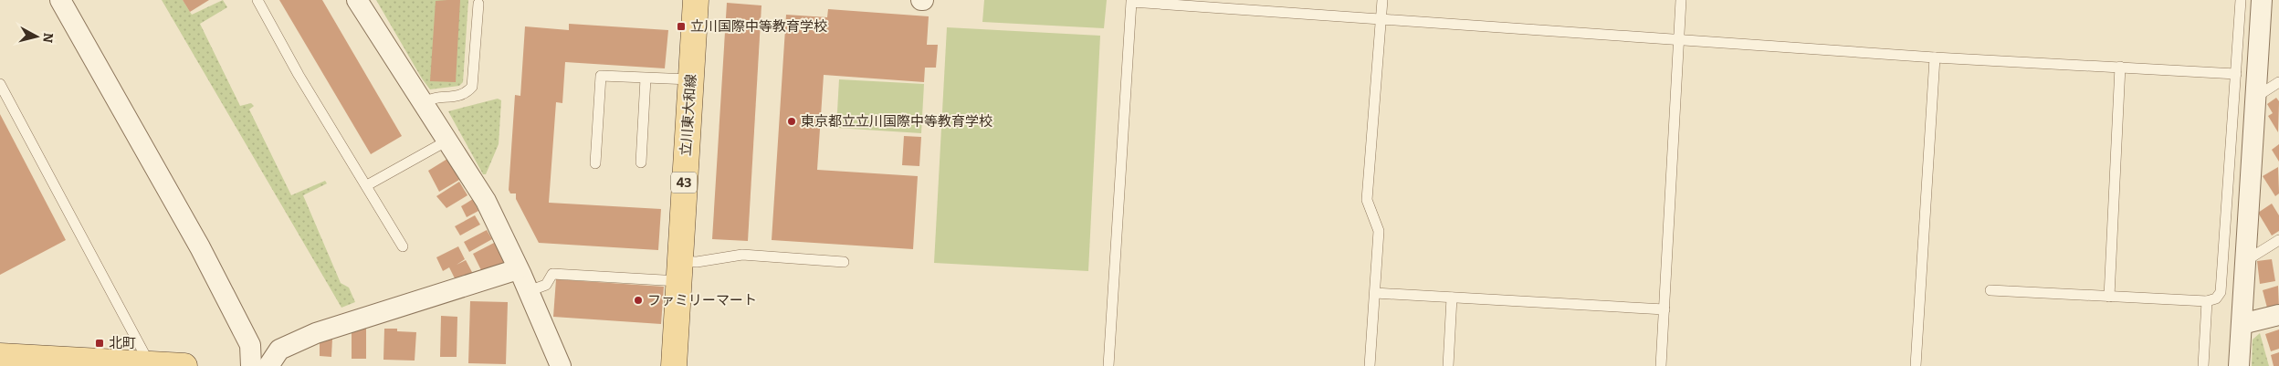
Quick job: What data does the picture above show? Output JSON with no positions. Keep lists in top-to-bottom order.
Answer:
{
  "streets": {
    "main road": ["立川東大和線", "43"]
  },
  "places": {
    "transit": ["立川国際中等教育学校", "北町"],
    "other": ["東京都立立川国際中等教育学校", "ファミリーマート"]
  },
  "north": "right"
}
